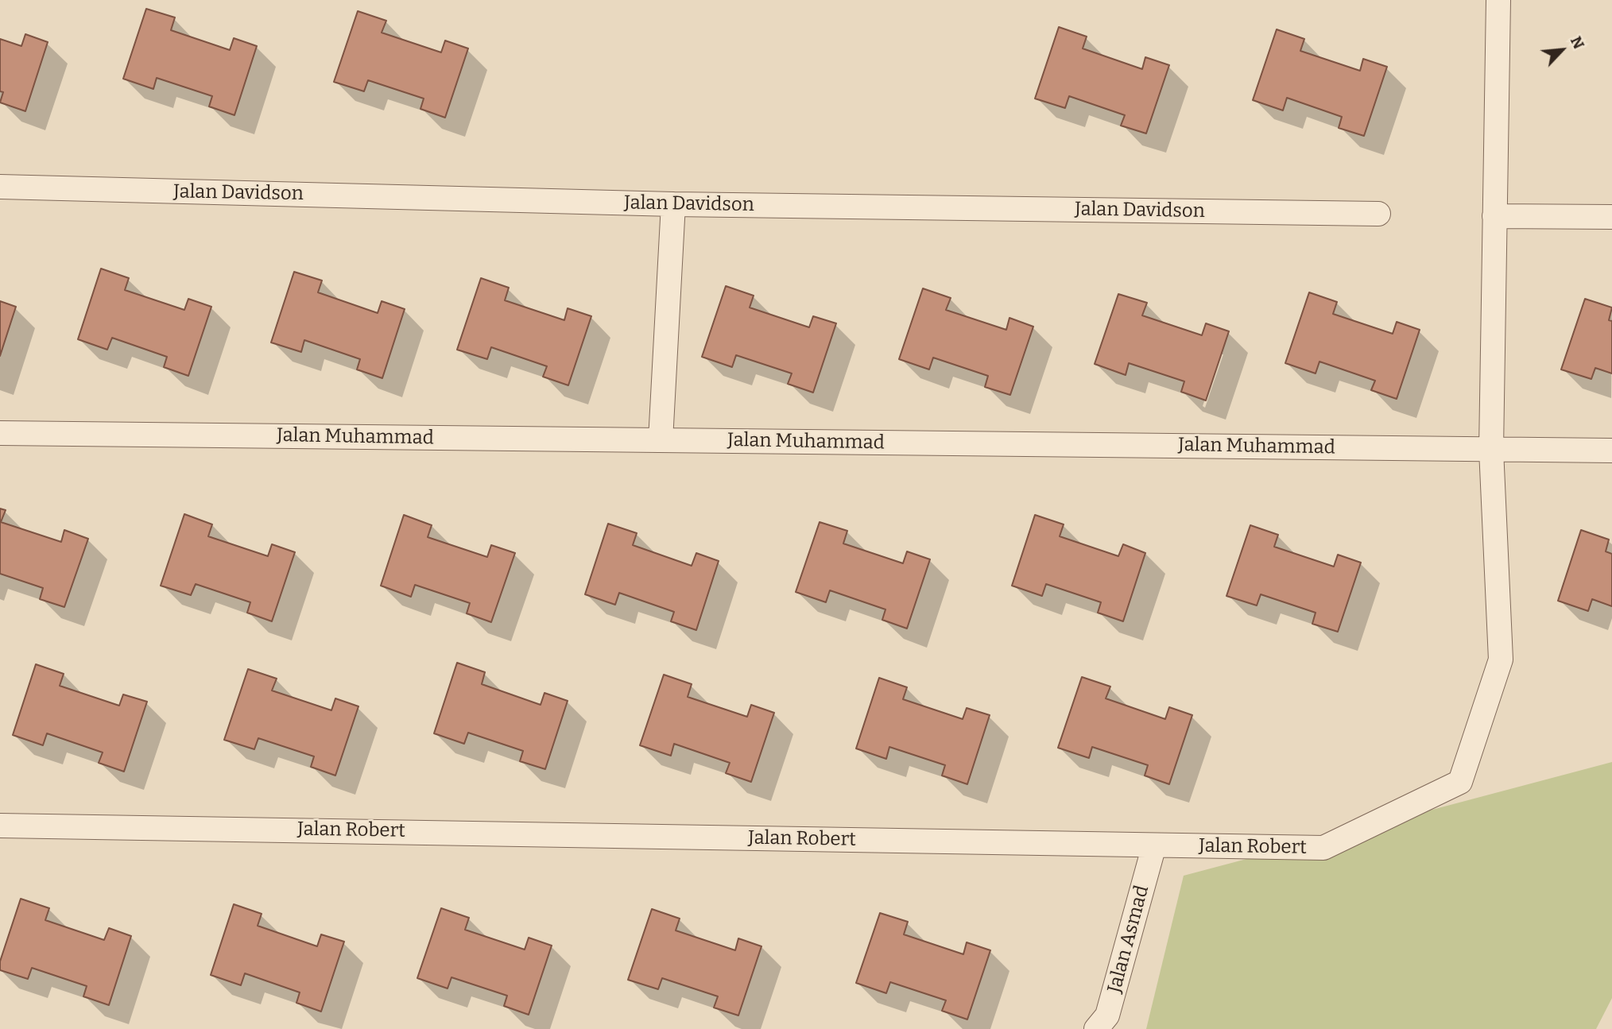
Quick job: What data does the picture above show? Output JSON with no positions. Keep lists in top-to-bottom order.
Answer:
{
  "streets": {
    "street": [
      "Jalan Davidson",
      "Jalan Muhammad",
      "Jalan Robert",
      "Jalan Asmad"
    ]
  },
  "crossings": [
    ["Jalan Muhammad", "Jalan Robert"],
    ["Jalan Robert", "Jalan Asmad"]
  ],
  "north": "top right"
}
